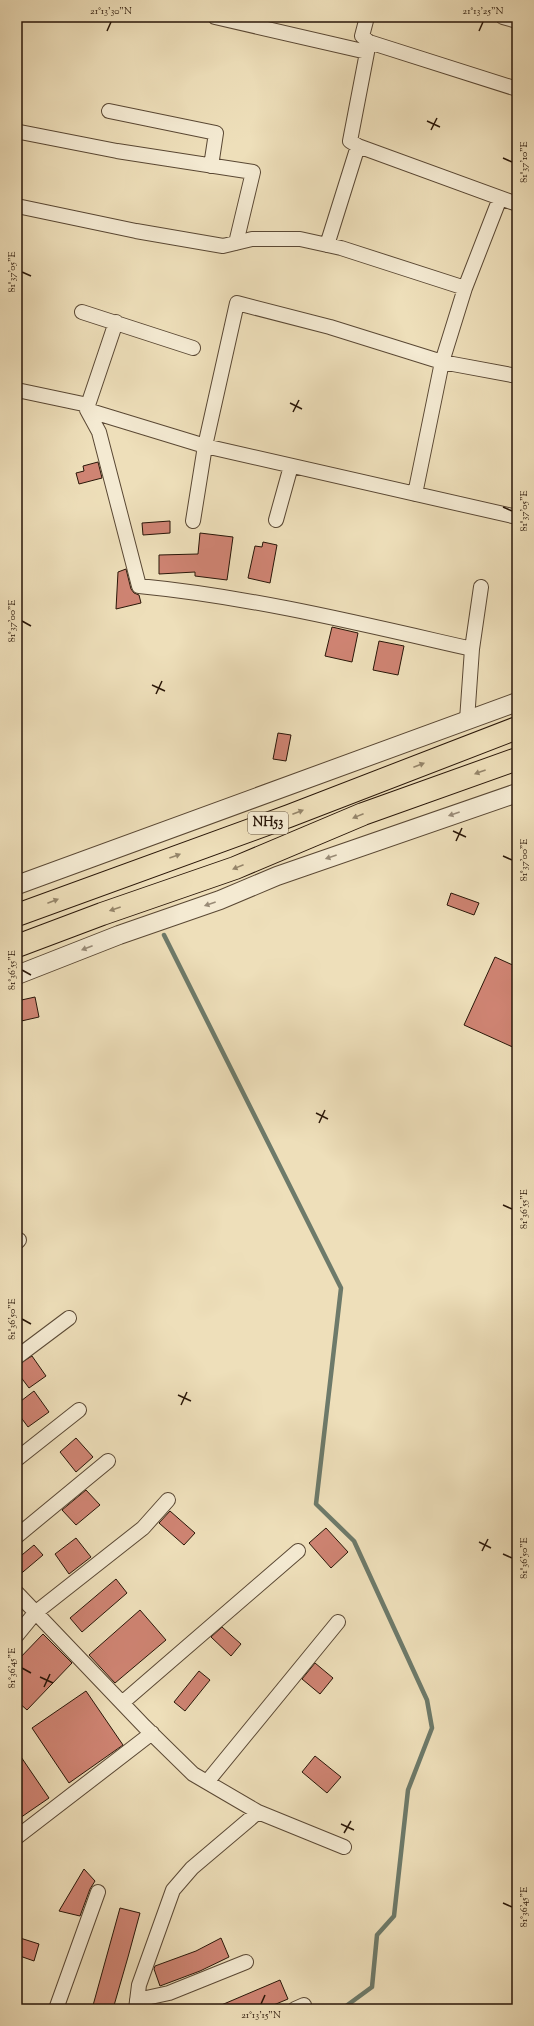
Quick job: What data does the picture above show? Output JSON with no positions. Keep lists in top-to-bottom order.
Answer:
{
  "streets": {
    "highway": ["NH53"]
  },
  "coordinates": [
    "21°13'30\"N",
    "21°13'25\"N",
    "81°37'10\"E",
    "81°37'05\"E",
    "81°37'00\"E",
    "81°36'55\"E",
    "81°36'50\"E",
    "81°36'45\"E",
    "21°13'15\"N"
  ]
}
